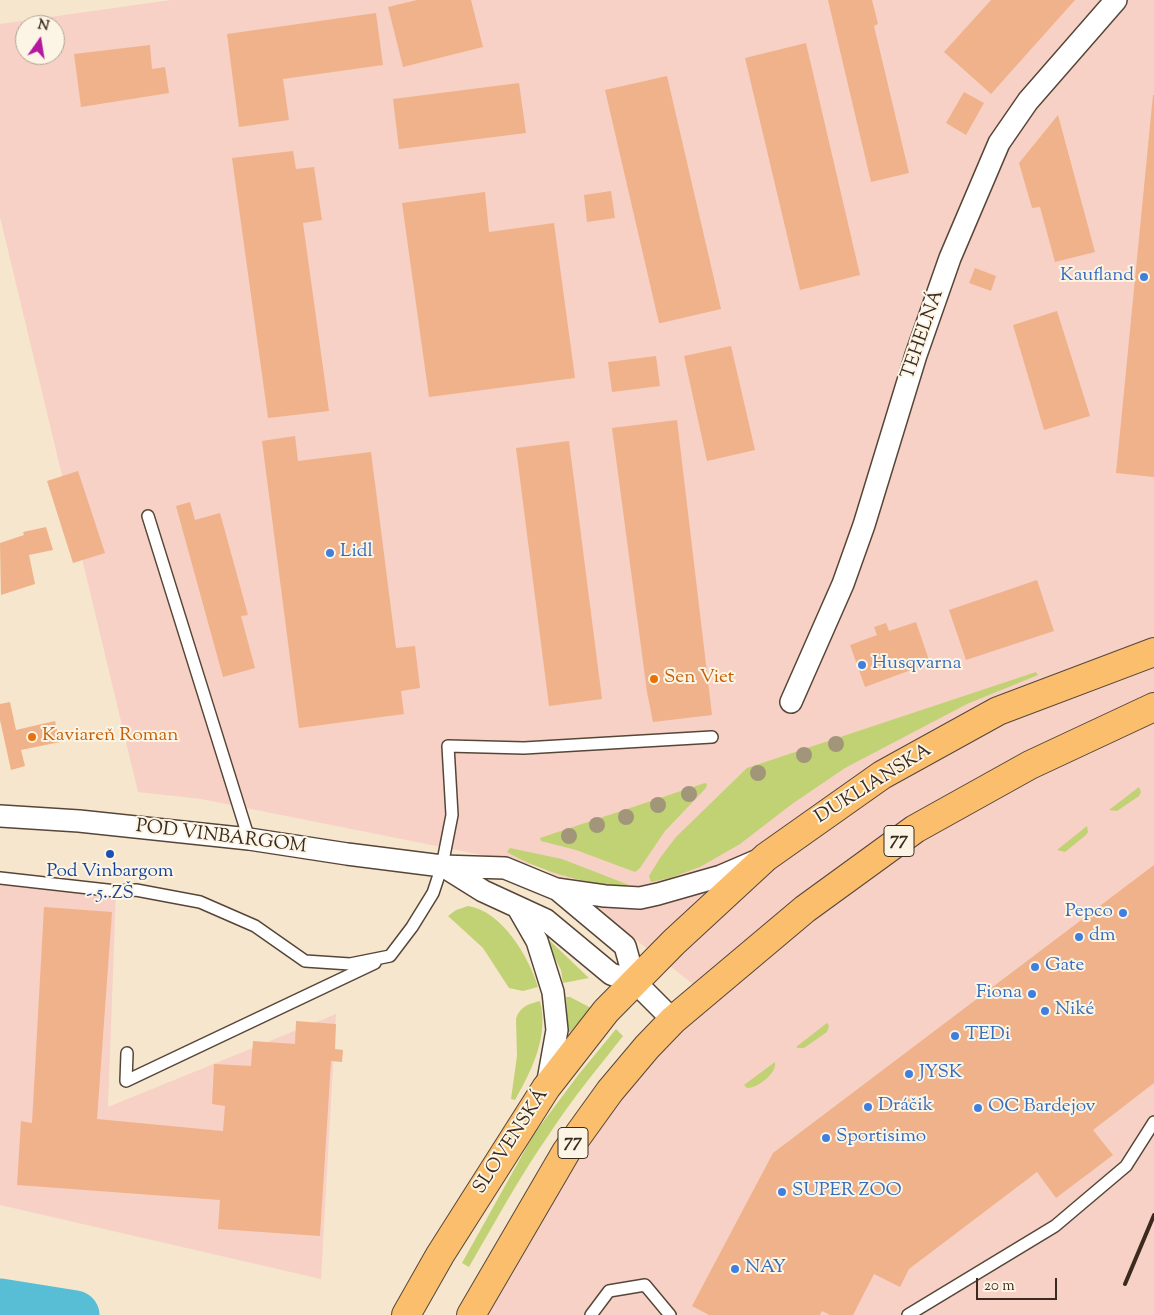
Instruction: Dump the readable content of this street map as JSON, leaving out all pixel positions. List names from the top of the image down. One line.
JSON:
{"streets":{"main road":["DUKLIANSKA","77","SLOVENSKÁ"],"street":["TEHELNÁ","POD VINBARGOM"]},"crossings":[["DUKLIANSKA","POD VINBARGOM"],["DUKLIANSKA","SLOVENSKÁ"],["POD VINBARGOM","77"],["POD VINBARGOM","SLOVENSKÁ"]],"places":["Kaufland","Lidl","Husqvarna","Sen Viet","Kaviareň Roman","Pod Vinbargom - 5. ZŠ","Pepco","dm","Gate","Fiona","Niké","TEDi","JYSK","Dráčik","OC Bardejov","Sportisimo","SUPER ZOO","NAY"],"scale_bar":"20 m","north":"top"}
